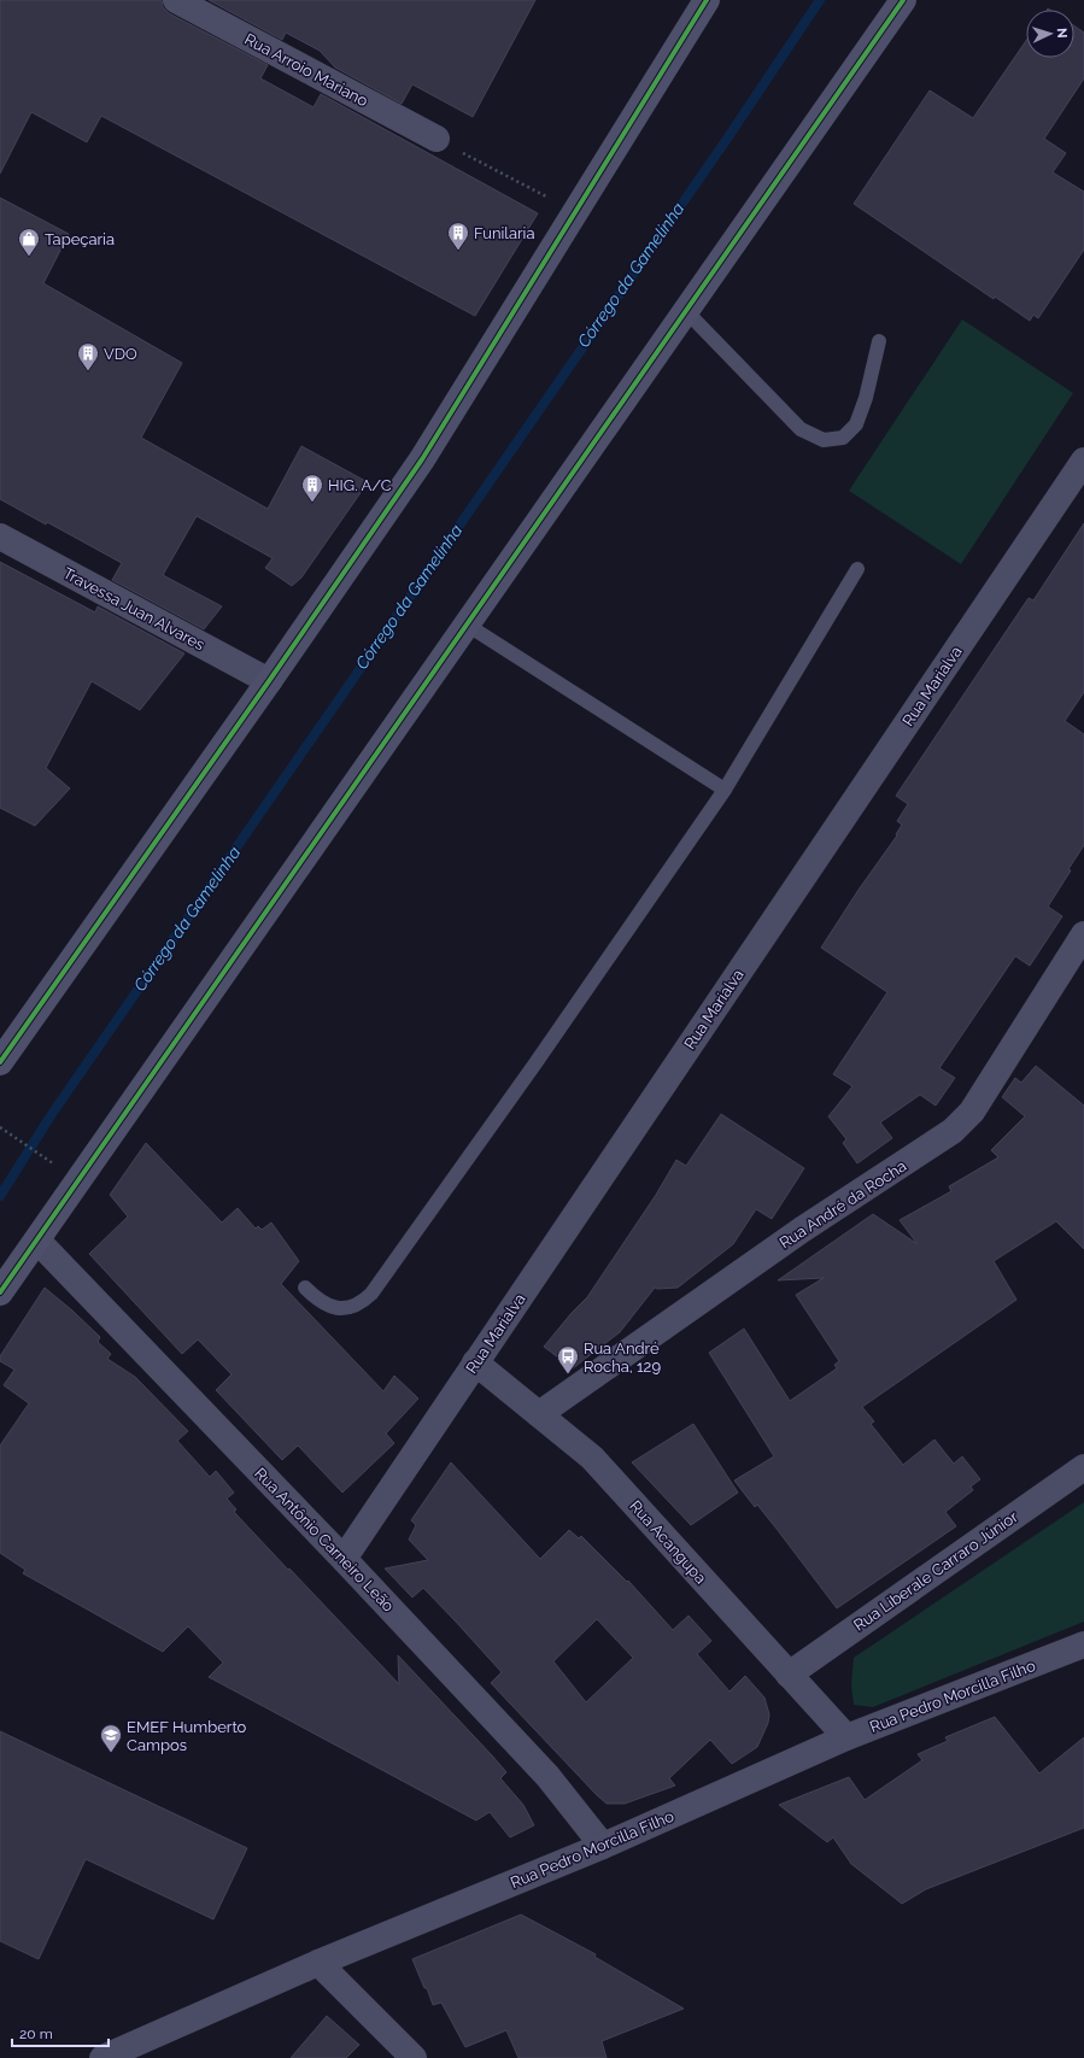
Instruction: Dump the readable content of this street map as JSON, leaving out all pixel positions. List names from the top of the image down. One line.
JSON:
{"streets":{"street":["Rua Arroio Mariano","Travessa Juan Alvares","Rua Marialva","Rua André da Rocha","Rua Antônio Carneiro Leão","Rua Acangupa","Rua Liberale Carraro Júnior","Rua Pedro Morcilla Filho"]},"crossings":[["Rua Marialva","Rua Antônio Carneiro Leão"],["Rua Marialva","Rua Acangupa"],["Rua André da Rocha","Rua Acangupa"],["Rua Antônio Carneiro Leão","Rua Pedro Morcilla Filho"],["Rua Acangupa","Rua Liberale Carraro Júnior"],["Rua Acangupa","Rua Pedro Morcilla Filho"]],"water":["Córrego da Gamelinha"],"places":{"building":["Funilaria","VDO","HIG. A/C"],"shop":["Tapeçaria"],"bus stop":["Rua André Rocha, 129"],"school or university":["EMEF Humberto Campos"]},"scale_bar":"20 m","north":"right"}
